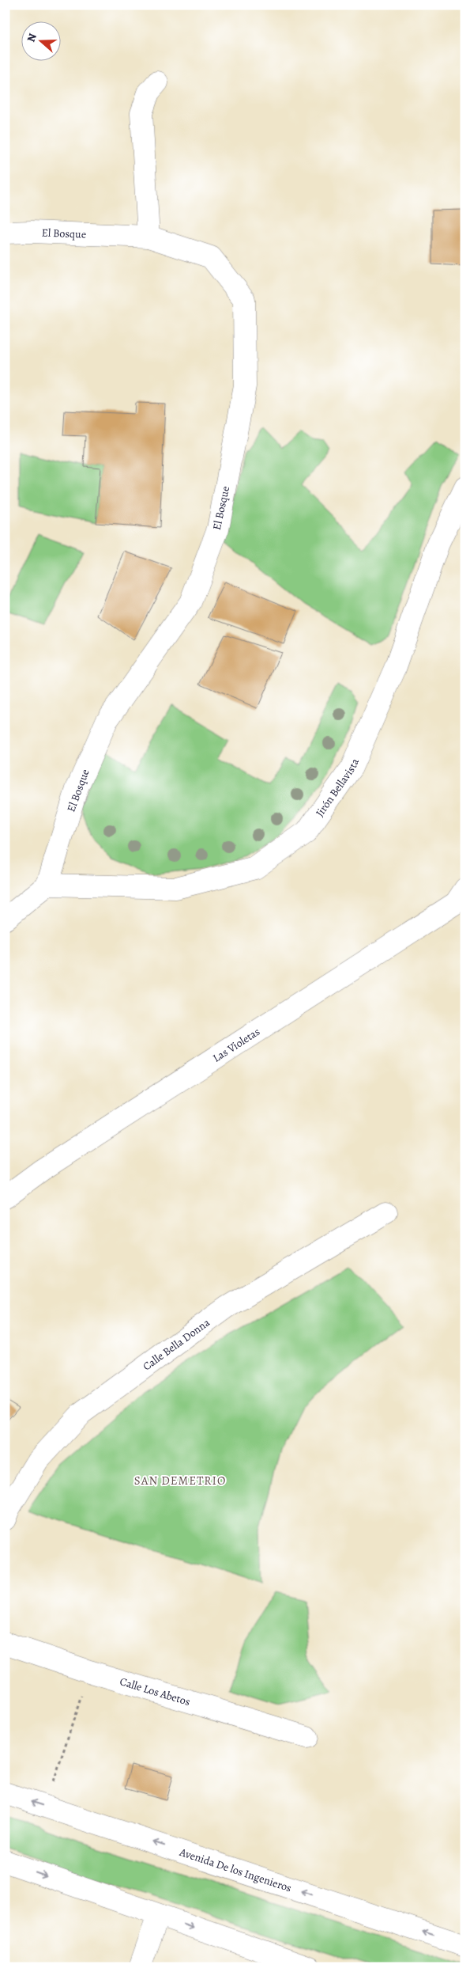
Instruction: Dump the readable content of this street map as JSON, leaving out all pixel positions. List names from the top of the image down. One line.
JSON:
{"streets":{"street":["El Bosque","Jirón Bellavista","Las Violetas","Calle Bella Donna","Calle Los Abetos","Avenida De los Ingenieros"]},"crossings":[["El Bosque","Jirón Bellavista"]],"districts":["SAN DEMETRIO"],"north":"left"}
